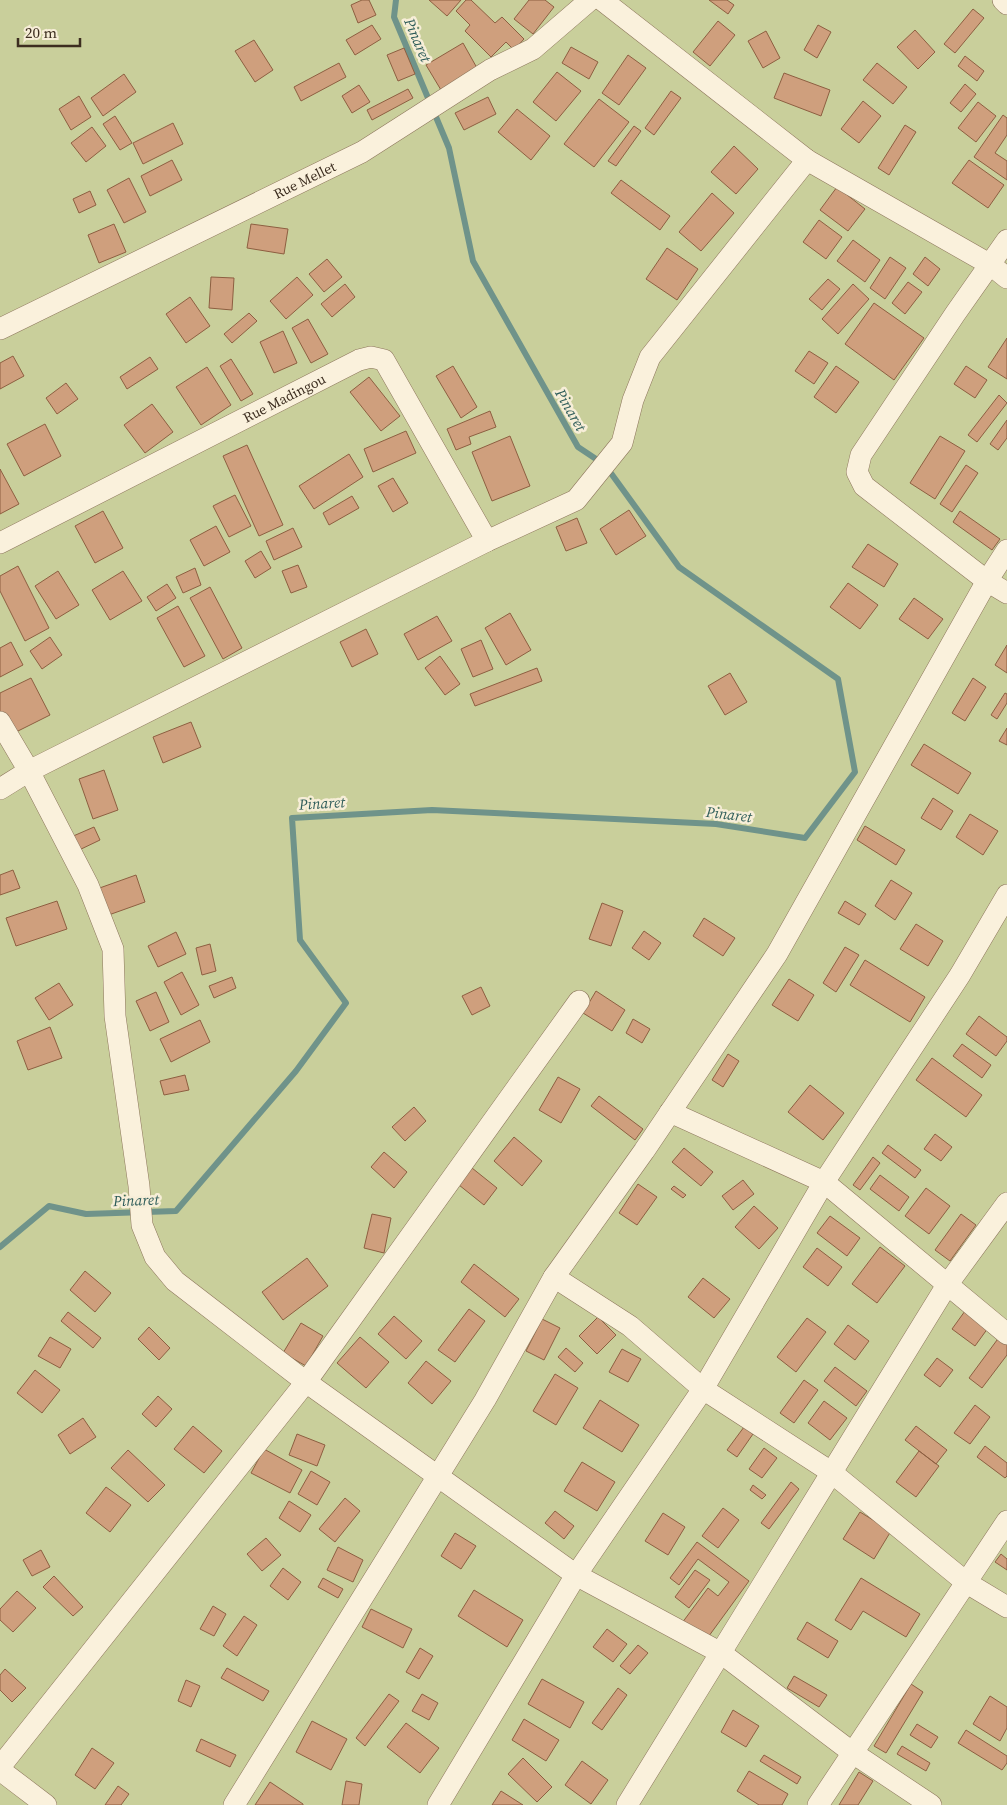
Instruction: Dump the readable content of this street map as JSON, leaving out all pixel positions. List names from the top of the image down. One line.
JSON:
{"streets":{"street":["Rue Mellet","Rue Madingou"]},"water":["Pinaret"],"scale_bar":"20 m"}
